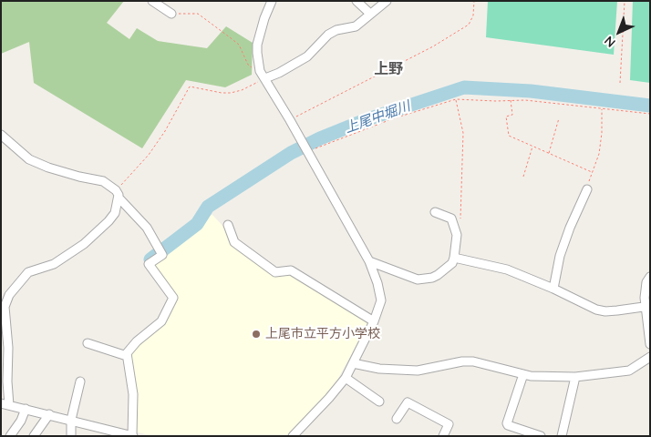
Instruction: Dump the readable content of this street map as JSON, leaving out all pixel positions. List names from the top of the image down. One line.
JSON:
{"districts":["上野"],"water":["上尾中堀川"],"places":["上尾市立平方小学校"],"north":"bottom left"}
